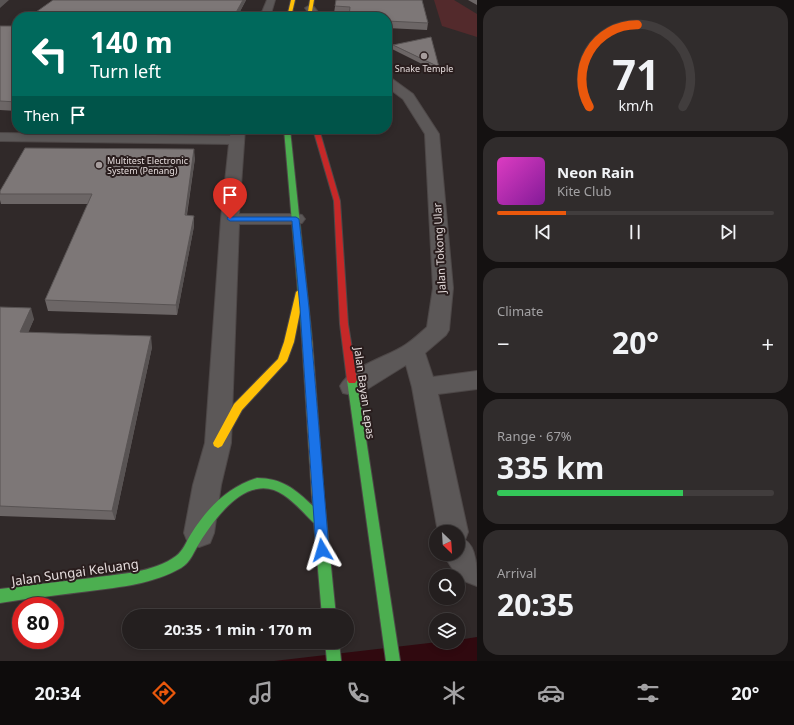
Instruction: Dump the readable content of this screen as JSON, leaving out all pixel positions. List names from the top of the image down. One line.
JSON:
{"streets":{"main road":["Jalan Bayan Lepas","Jalan Sungai Keluang"],"street":["Jalan Tokong Ular"]},"crossings":[["Jalan Tokong Ular","Jalan Bayan Lepas"]],"places":["Snake Temple","Multitest Electronic System (Penang)"],"north":"bottom right","page":{"turn":["140 m","Turn left"],"then":"Then","song":["Neon Rain","Kite Club"],"tile":["Climate",["Range · 67%","335 km"],["Arrival","20:35"]],"heat":["−","20°","+"],"limit":"80","trip":"20:35 · 1 min · 170 m","tabs":["20:34","20°"],"gauge":["71","km/h"]}}
